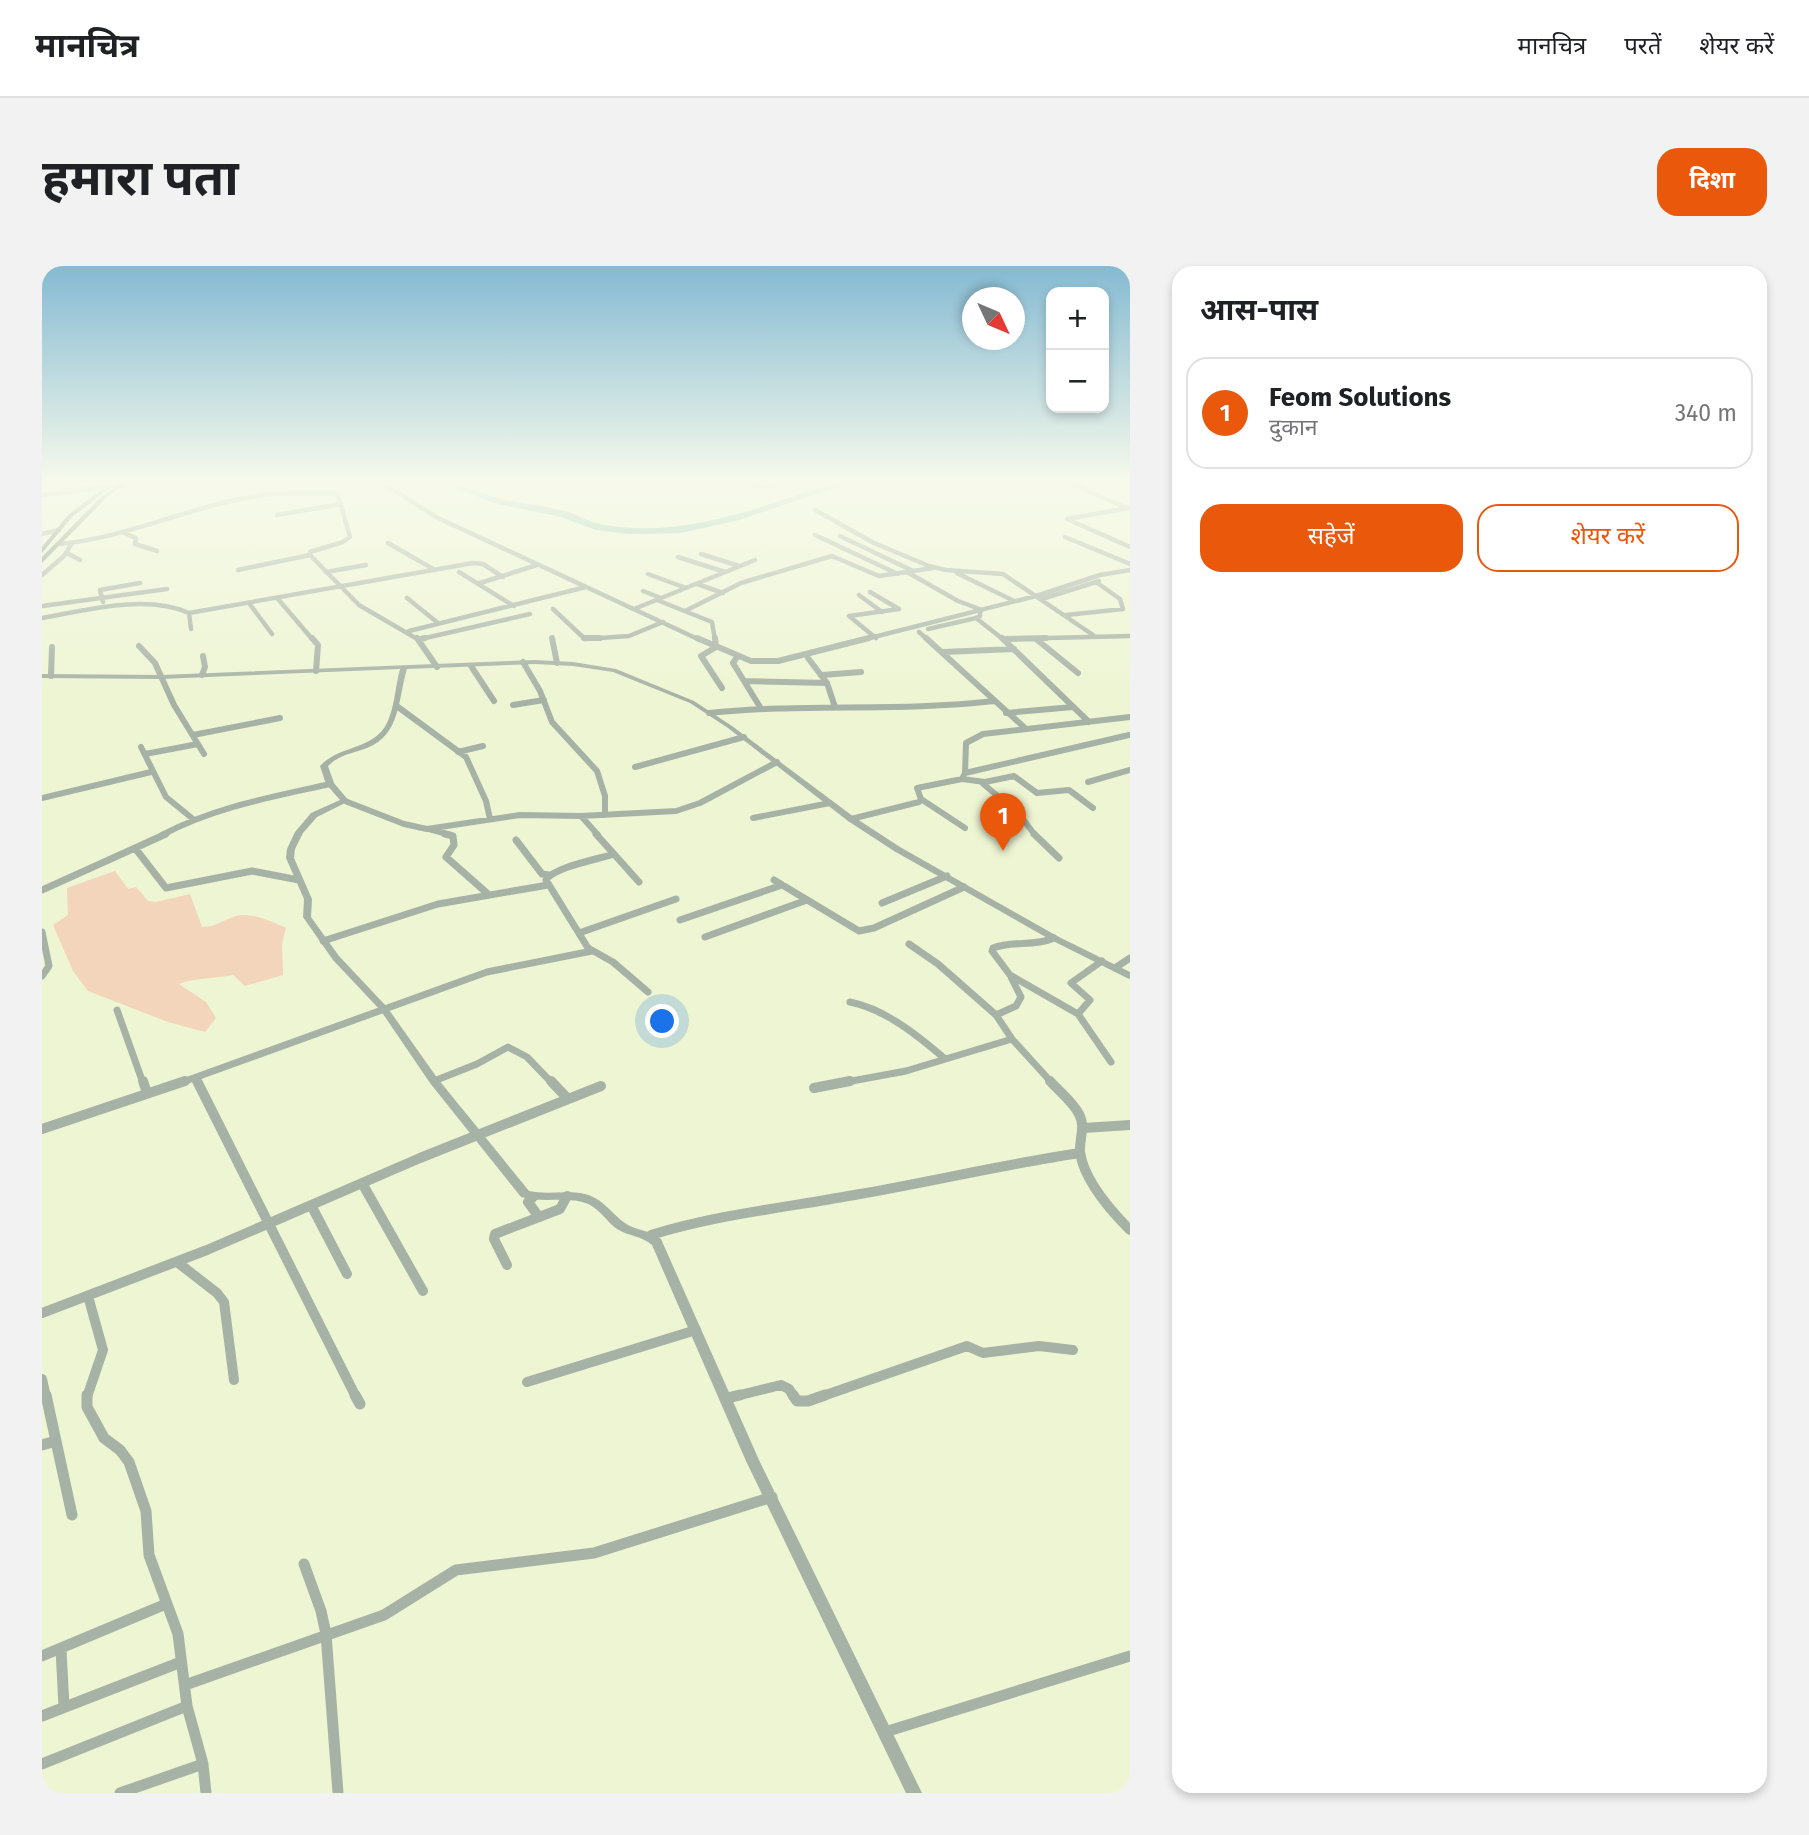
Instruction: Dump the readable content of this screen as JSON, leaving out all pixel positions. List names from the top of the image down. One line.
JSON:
{"north":"bottom right","page":{"header":"मानचित्र","nav":["मानचित्र","परतें","शेयर करें"],"buttons":["दिशा",["सहेजें","शेयर करें"]],"title":"हमारा पता","heading":"आस-पास","map_buttons":["+","−"],"list":[{"mark":"1","name":"Feom Solutions","note":"दुकान","value":"340 m"}],"pins":"1"}}
